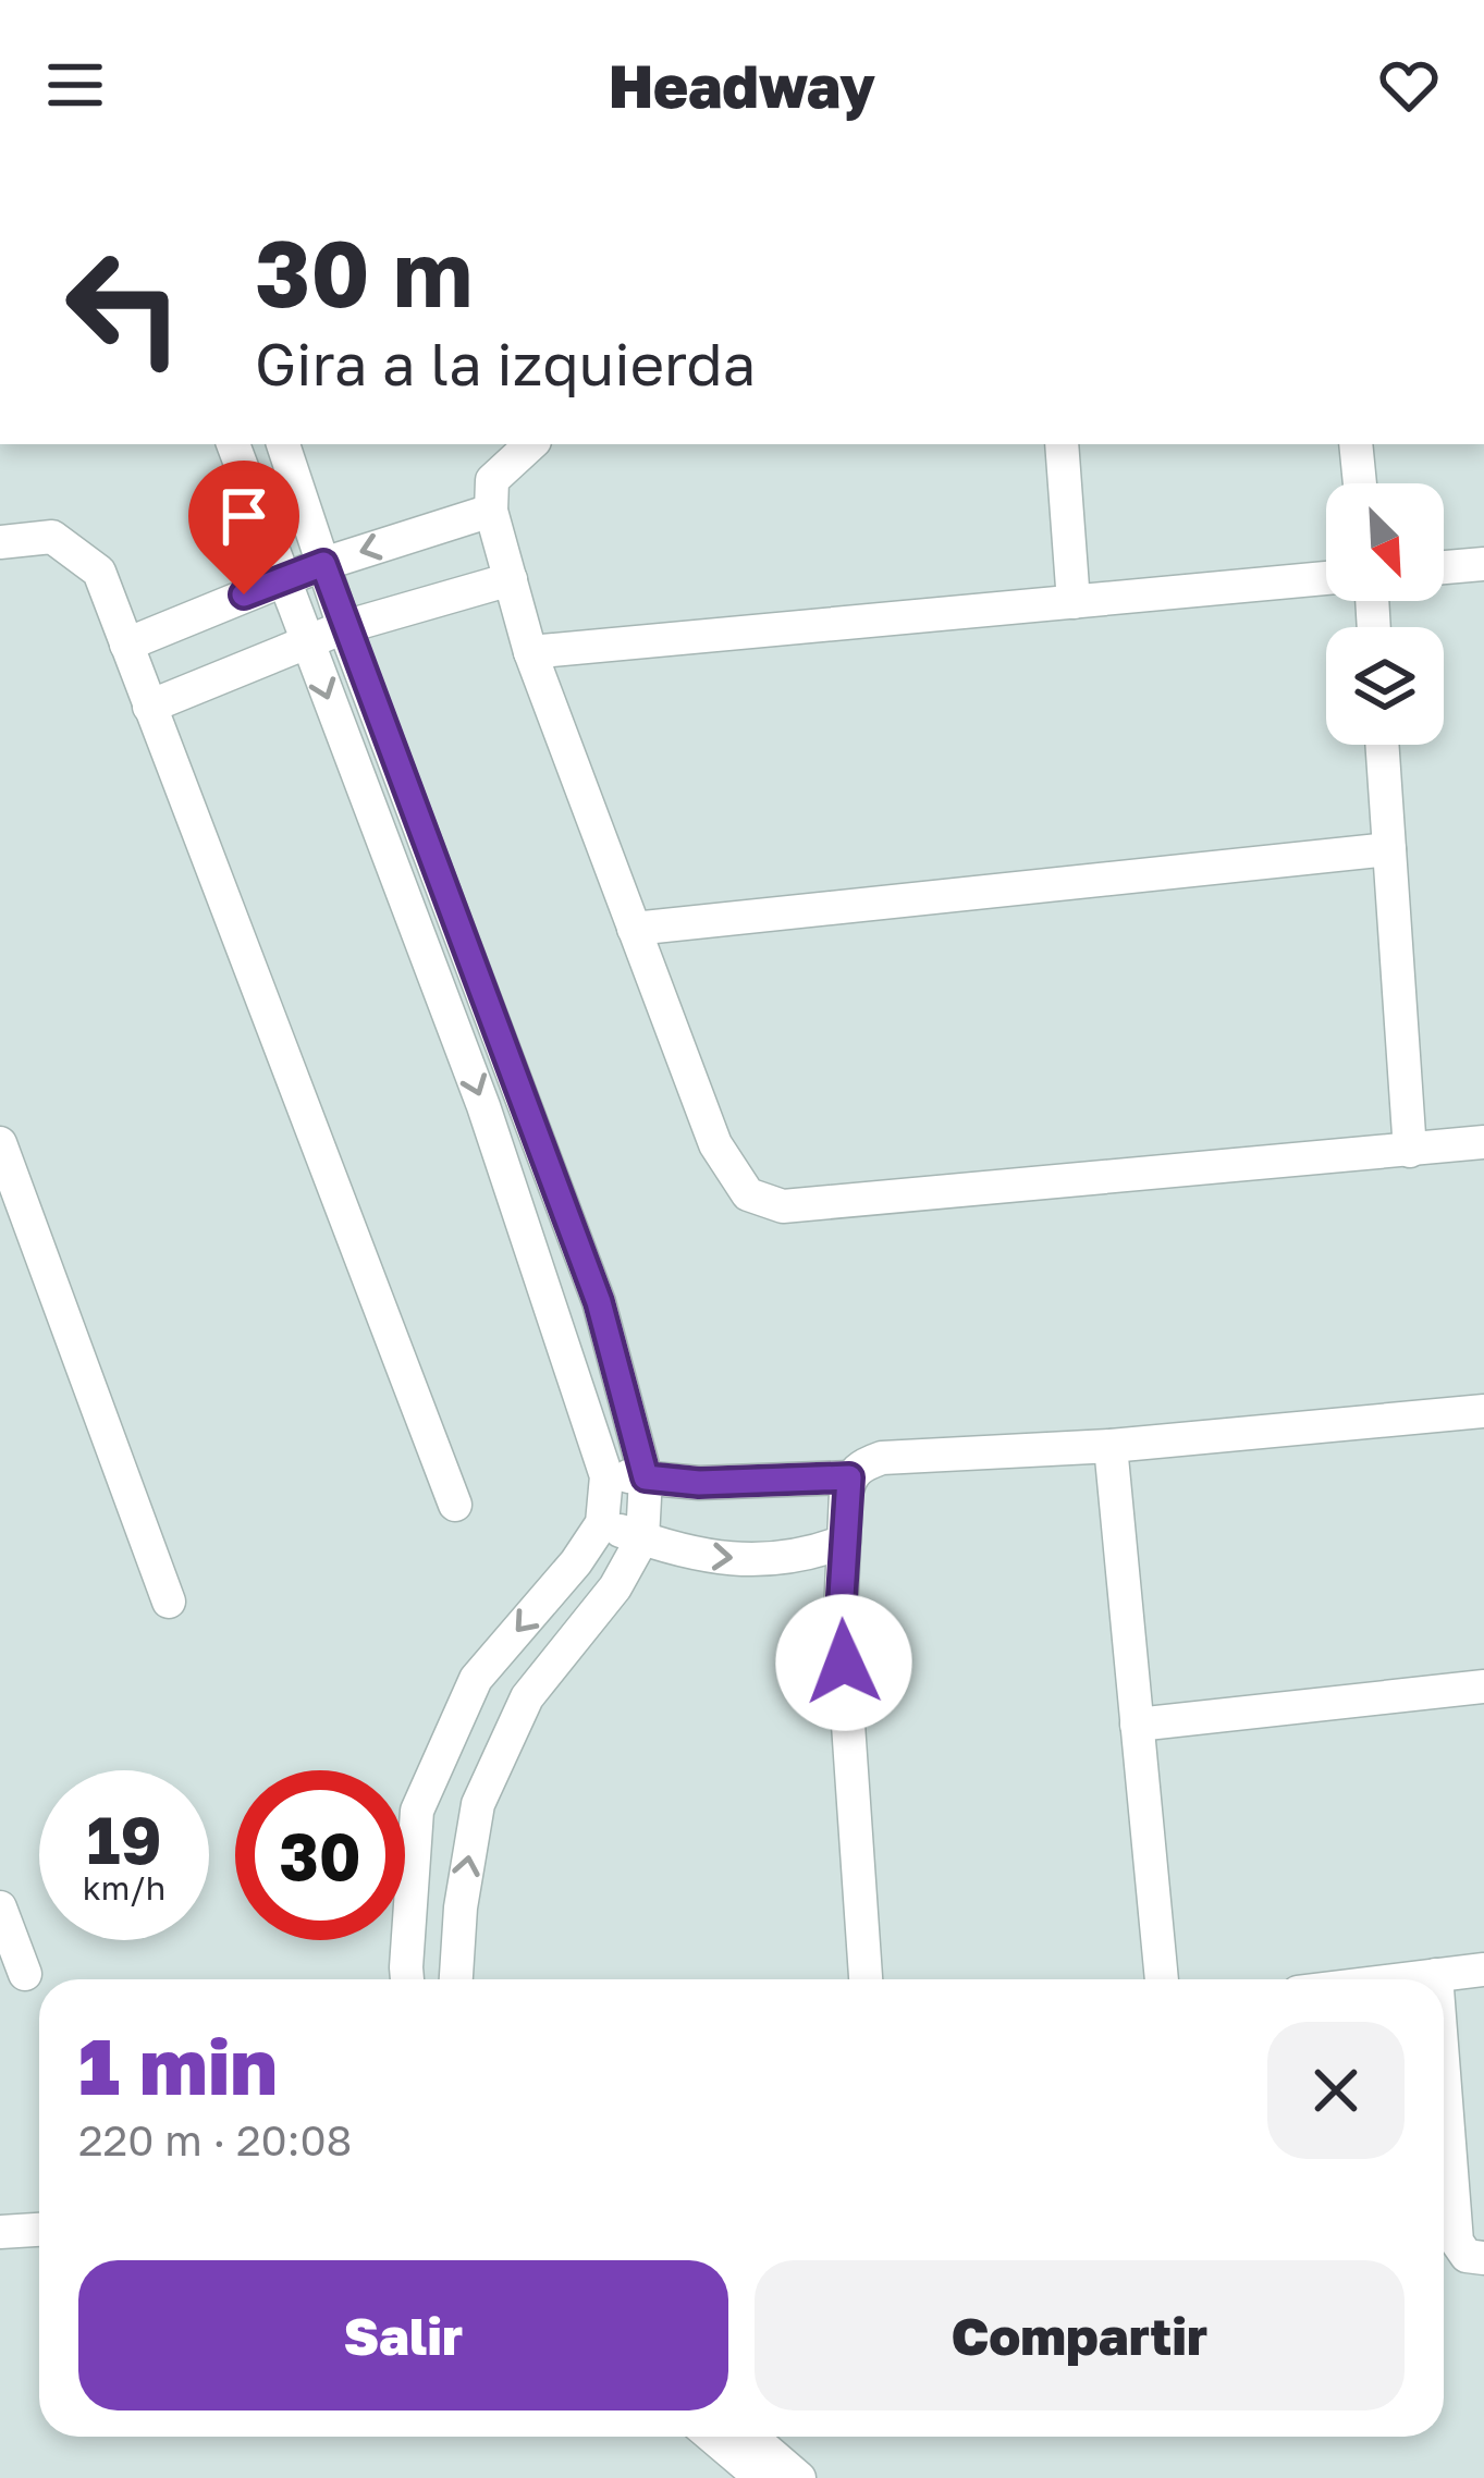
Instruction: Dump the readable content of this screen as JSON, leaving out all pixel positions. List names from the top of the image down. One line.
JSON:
{"north":"bottom right","page":{"header":"Headway","turn":["30 m","Gira a la izquierda"],"speed":"19 km/h","limit":"30","heading":["1 min","220 m · 20:08"],"buttons":["Salir","Compartir"]}}
